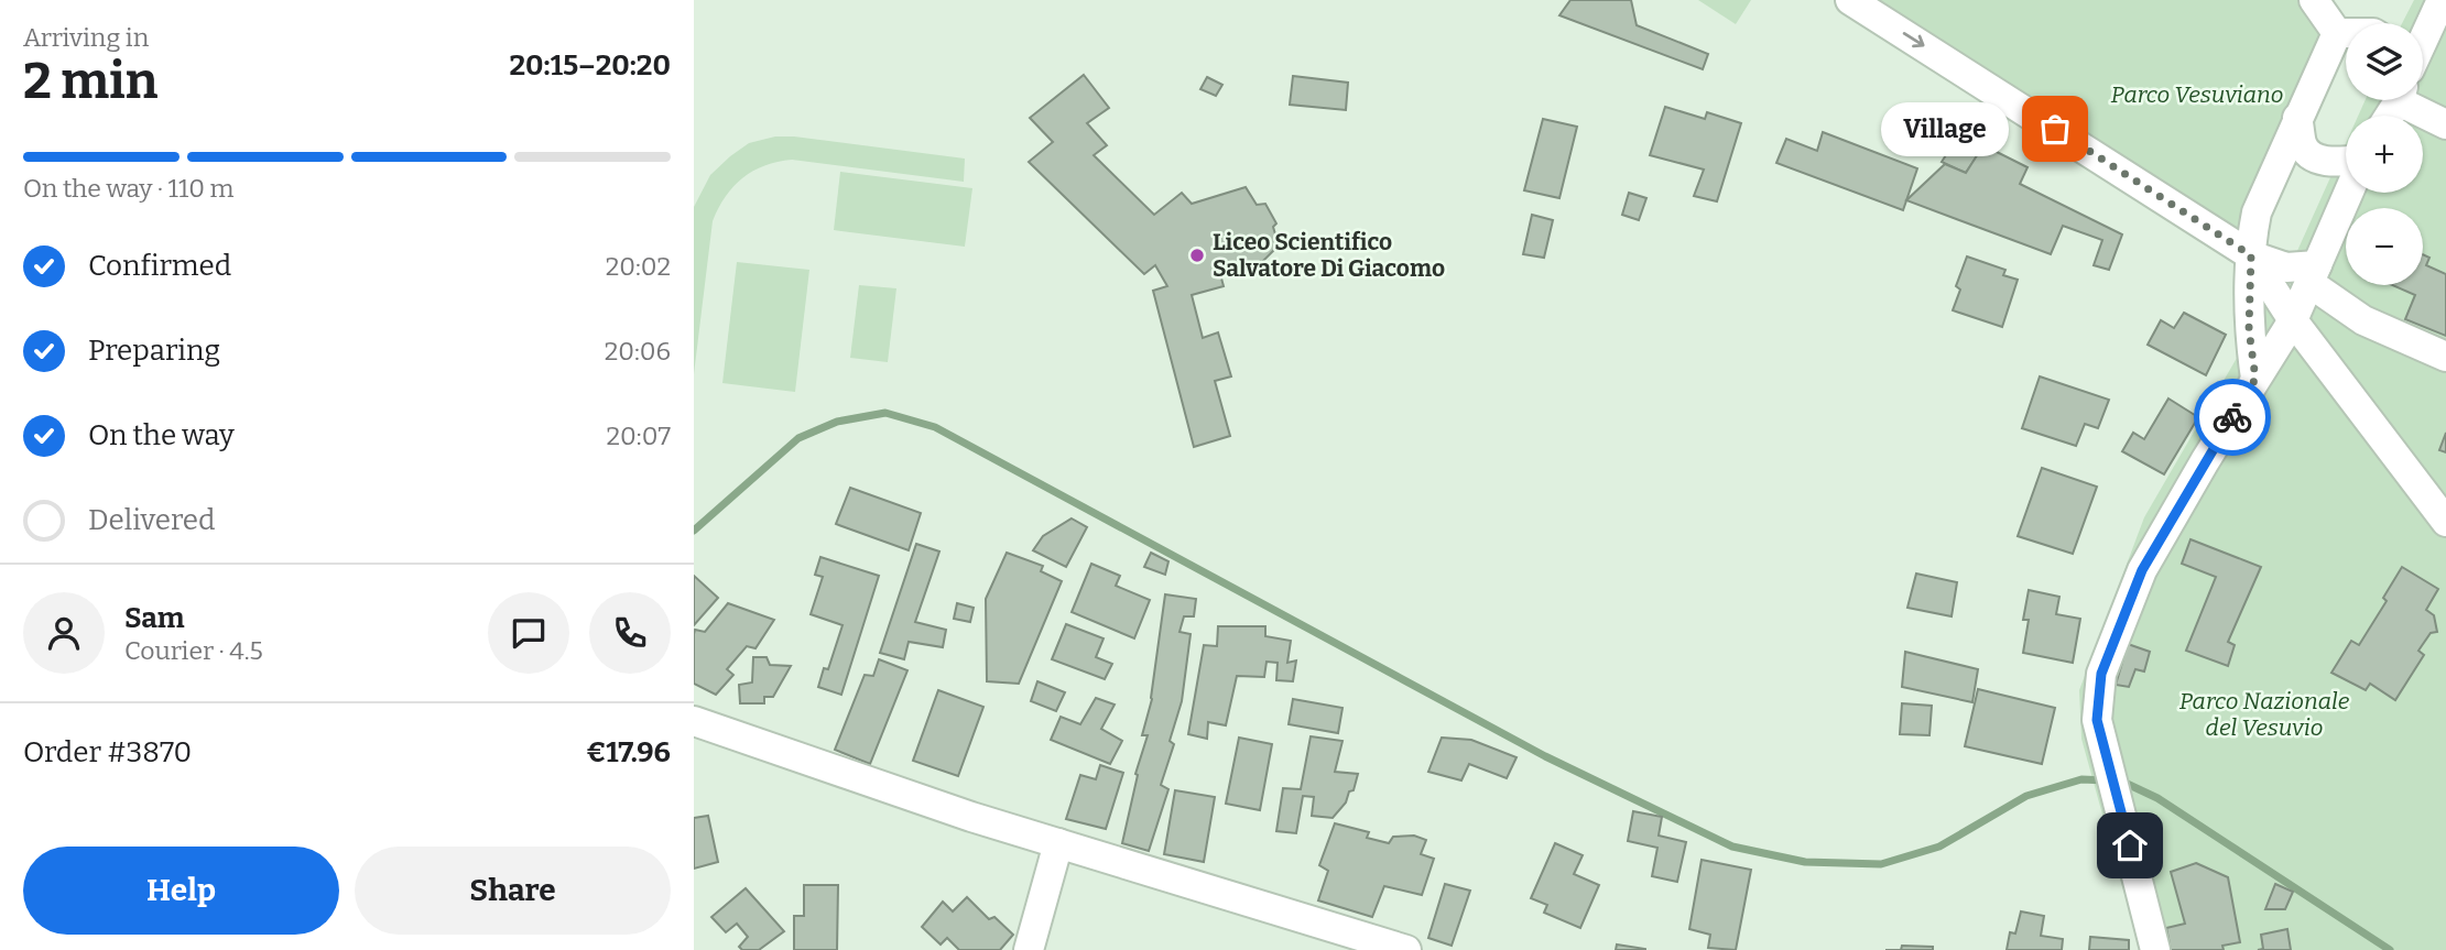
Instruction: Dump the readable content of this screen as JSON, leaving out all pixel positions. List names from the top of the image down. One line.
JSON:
{"parks":["Parco Vesuviano","Parco Nazionale del Vesuvio"],"places":["Village","Liceo Scientifico Salvatore Di Giacomo"],"page":{"heading":["2 min","Arriving in","20:15–20:20"],"panel":["Sam","Courier · 4.5","Order #3870","€17.96"],"map_buttons":["+","−"],"bubble":"Village","bar":"On the way · 110 m","list":[["Confirmed","20:02"],["Preparing","20:06"],["On the way","20:07"],"Delivered"],"buttons":["Help","Share"]}}
